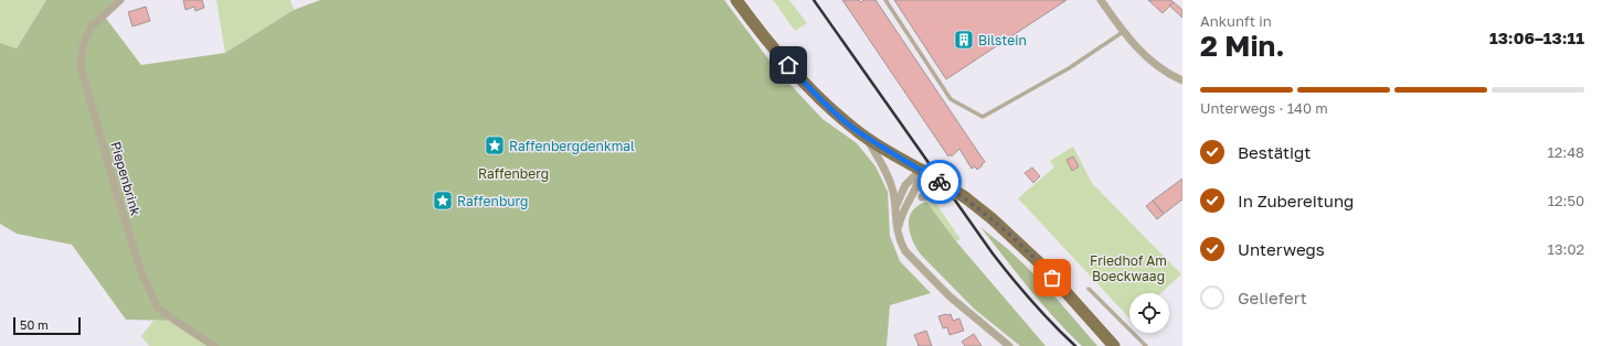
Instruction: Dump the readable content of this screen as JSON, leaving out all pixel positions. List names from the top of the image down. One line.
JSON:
{"streets":{"street":["Piepenbrink"]},"parks":["Raffenberg","Friedhof Am Boeckwaag"],"places":{"building":["Bilstein"],"place":["Raffenbergdenkmal","Raffenburg"]},"scale_bar":"50 m","page":{"heading":["2 Min.","Ankunft in","13:06–13:11"],"bar":"Unterwegs · 140 m","list":[["Bestätigt","12:48"],["In Zubereitung","12:50"],["Unterwegs","13:02"],"Geliefert"],"scale":"50 m"}}
